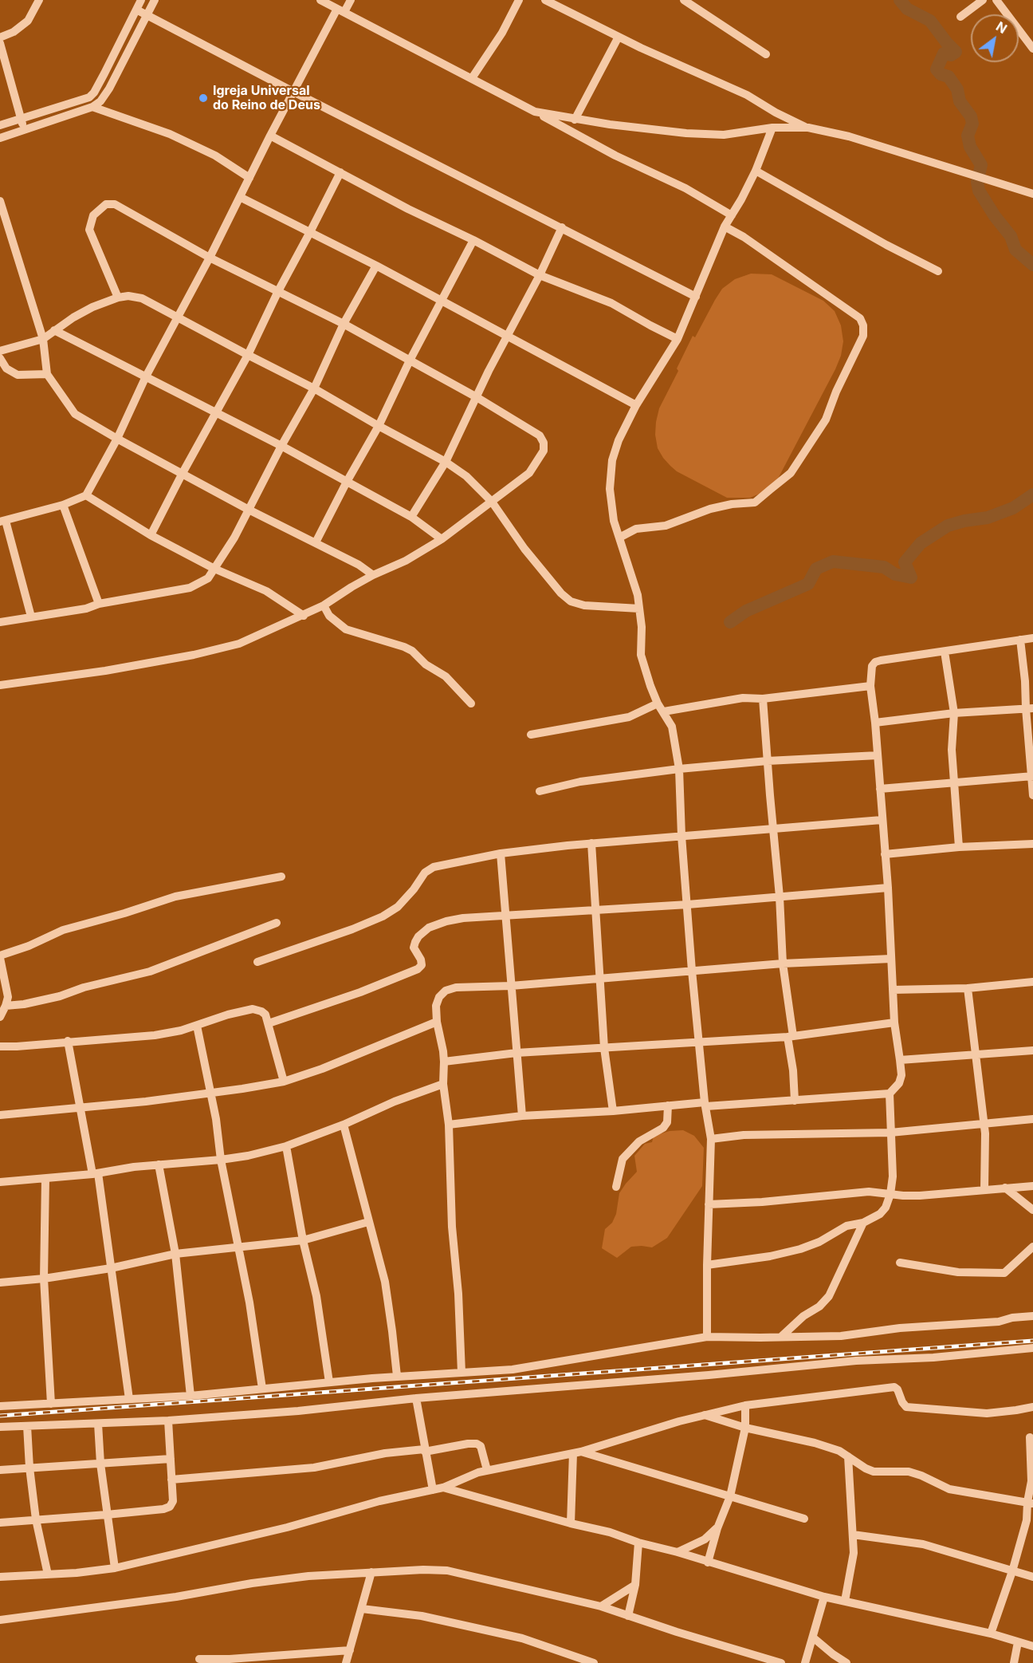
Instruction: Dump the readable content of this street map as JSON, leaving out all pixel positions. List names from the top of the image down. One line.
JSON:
{"places":["Igreja Universal do Reino de Deus"],"north":"top right"}
